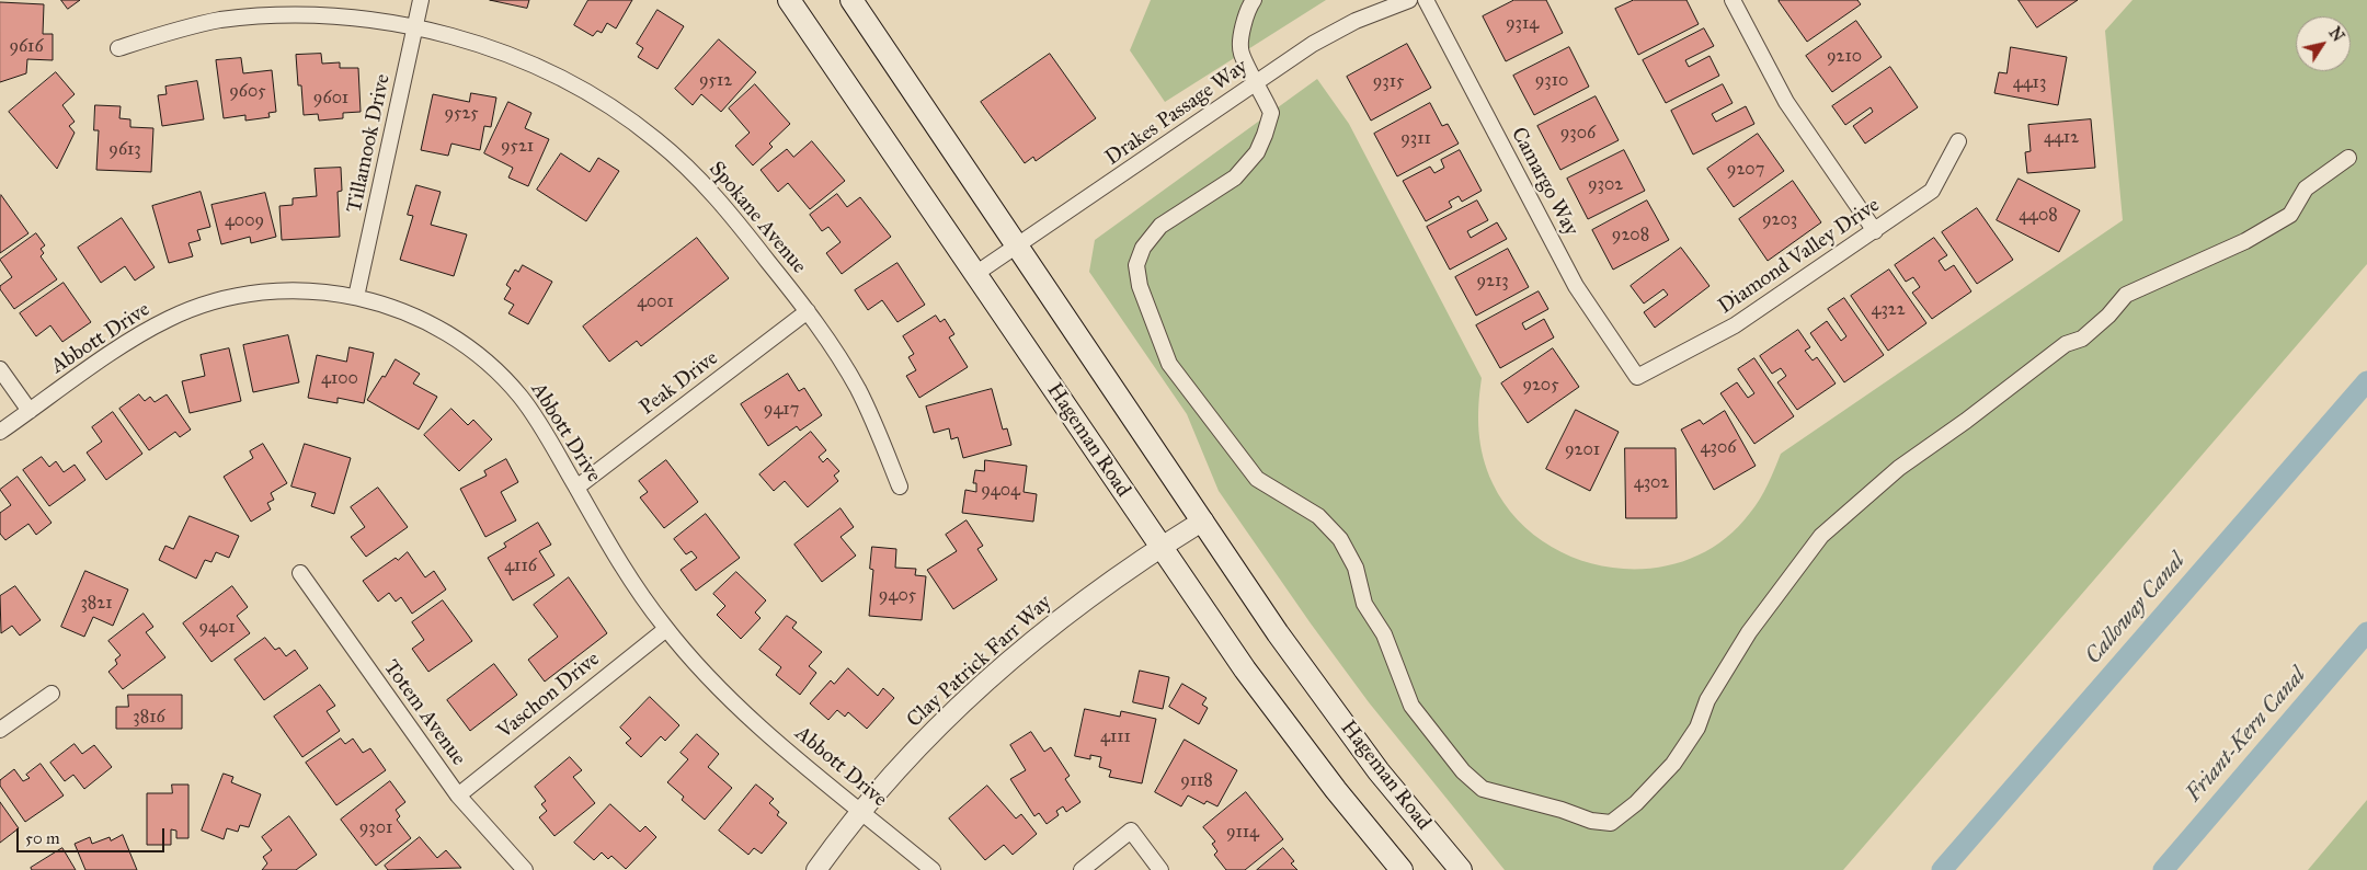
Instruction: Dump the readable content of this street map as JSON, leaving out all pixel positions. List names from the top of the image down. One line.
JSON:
{"streets":{"main road":["Hageman Road"],"street":["Drakes Passage Way","Tillamook Drive","Camargo Way","Spokane Avenue","Diamond Valley Drive","Abbott Drive","Peak Drive","Clay Patrick Farr Way","Vaschon Drive","Totem Avenue"]},"crossings":[["Drakes Passage Way","Hageman Road"],["Tillamook Drive","Spokane Avenue"],["Tillamook Drive","Abbott Drive"],["Camargo Way","Diamond Valley Drive"],["Spokane Avenue","Peak Drive"],["Abbott Drive","Peak Drive"],["Abbott Drive","Clay Patrick Farr Way"],["Abbott Drive","Vaschon Drive"],["Hageman Road","Clay Patrick Farr Way"],["Vaschon Drive","Totem Avenue"]],"water":["Calloway Canal","Friant-Kern Canal"],"house_numbers":["9314","9616","9210","9512","9310","9315","4413","9605","9601","9525","9306","4412","9311","9521","9613","9207","9302","4408","9203","4009","9208","9213","4001","4322","4100","9205","9417","4306","9201","4302","9404","4116","9405","3821","9401","3816","4111","9118","9301","9114"],"scale_bar":"50 m","north":"top right"}
